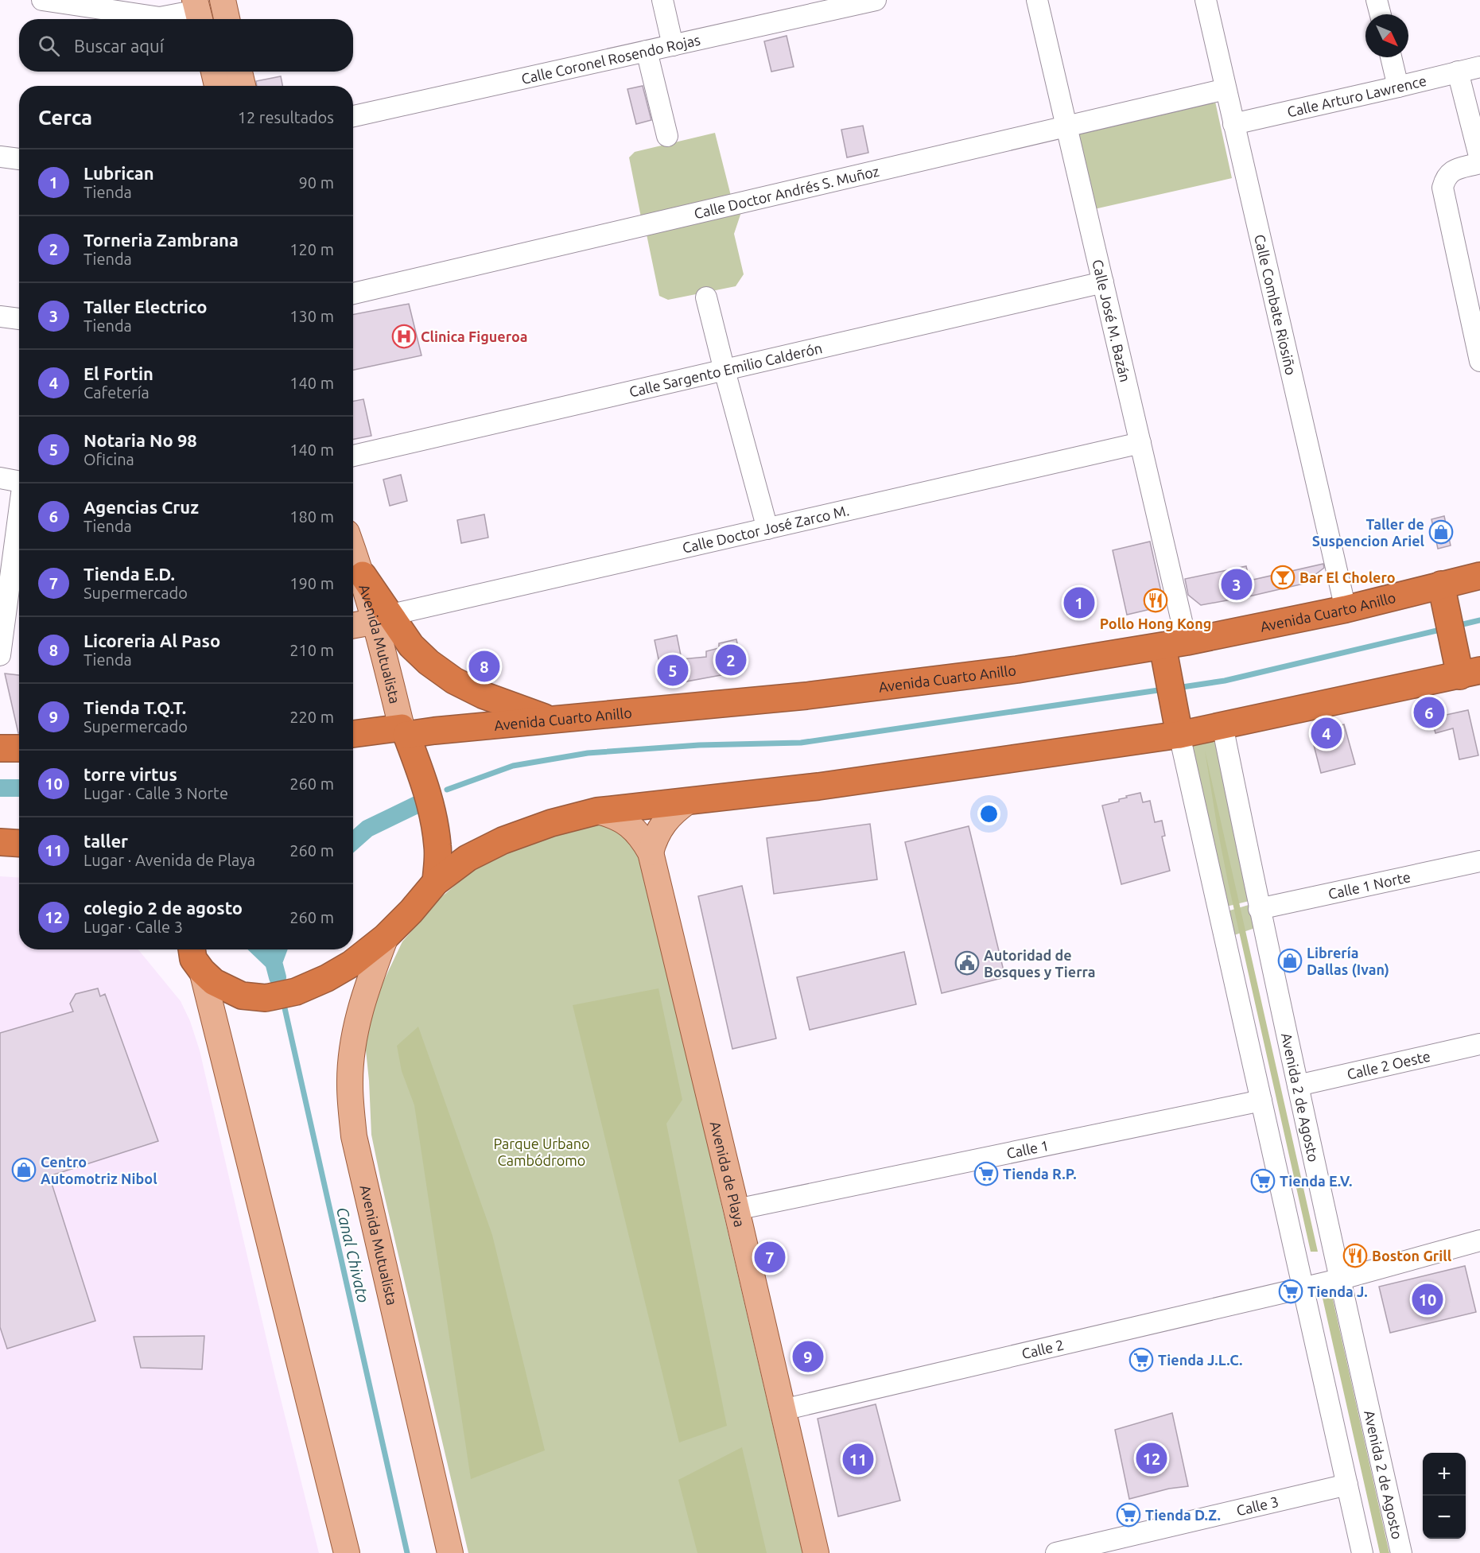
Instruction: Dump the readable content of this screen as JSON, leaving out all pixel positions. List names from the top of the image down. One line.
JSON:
{"streets":{"highway":["Avenida Cuarto Anillo"],"main road":["Avenida Mutualista","Avenida de Playa"],"street":["Calle Coronel Rosendo Rojas","Calle Arturo Lawrence","Calle Doctor Andrés S. Muñoz","Calle Combate Riosiño","Calle José M. Bazán","Calle Sargento Emilio Calderón","Calle Doctor José Zarco M.","Calle 1 Norte","Calle 2 Oeste","Avenida 2 de Agosto","Calle 1","Calle 2","Calle 3"]},"crossings":[["Calle Arturo Lawrence","Calle Combate Riosiño"],["Calle Doctor Andrés S. Muñoz","Calle Combate Riosiño"],["Calle Doctor Andrés S. Muñoz","Calle José M. Bazán"],["Calle Combate Riosiño","Avenida Cuarto Anillo"],["Calle José M. Bazán","Calle Sargento Emilio Calderón"],["Calle José M. Bazán","Calle Doctor José Zarco M."],["Calle José M. Bazán","Avenida Cuarto Anillo"],["Calle Doctor José Zarco M.","Avenida Mutualista"],["Avenida Cuarto Anillo","Avenida Mutualista"],["Calle 1 Norte","Avenida 2 de Agosto"],["Calle 2 Oeste","Avenida 2 de Agosto"],["Avenida 2 de Agosto","Calle 2"],["Calle 1","Avenida de Playa"],["Avenida de Playa","Calle 2"]],"water":["Canal Chivato"],"parks":["Parque Urbano Cambódromo"],"places":{"hospital":["Clinica Figueroa"],"shop":["Taller de Suspencion Ariel","Librería Dallas (Ivan)","Centro Automotriz Nibol"],"bar":["Bar El Cholero"],"restaurant":["Pollo Hong Kong","Boston Grill"],"public building":["Autoridad de Bosques y Tierra"],"supermarket":["Tienda R.P.","Tienda E.V.","Tienda J.","Tienda J.L.C.","Tienda D.Z."]},"north":"bottom right","page":{"search":"Buscar aquí","heading":["Cerca","12 resultados"],"list":[{"mark":"1","name":"Lubrican","note":"Tienda","value":"90 m"},{"mark":"2","name":"Torneria Zambrana","note":"Tienda","value":"120 m"},{"mark":"3","name":"Taller Electrico","note":"Tienda","value":"130 m"},{"mark":"4","name":"El Fortin","note":"Cafetería","value":"140 m"},{"mark":"5","name":"Notaria No 98","note":"Oficina","value":"140 m"},{"mark":"6","name":"Agencias Cruz","note":"Tienda","value":"180 m"},{"mark":"7","name":"Tienda E.D.","note":"Supermercado","value":"190 m"},{"mark":"8","name":"Licoreria Al Paso","note":"Tienda","value":"210 m"},{"mark":"9","name":"Tienda T.Q.T.","note":"Supermercado","value":"220 m"},{"mark":"10","name":"torre virtus","note":"Lugar · Calle 3 Norte","value":"260 m"},{"mark":"11","name":"taller","note":"Lugar · Avenida de Playa","value":"260 m"},{"mark":"12","name":"colegio 2 de agosto","note":"Lugar · Calle 3","value":"260 m"}],"pins":["3","1","2","8","5","6","4","7","10","9","12","11"],"map_buttons":["+","−"]}}
